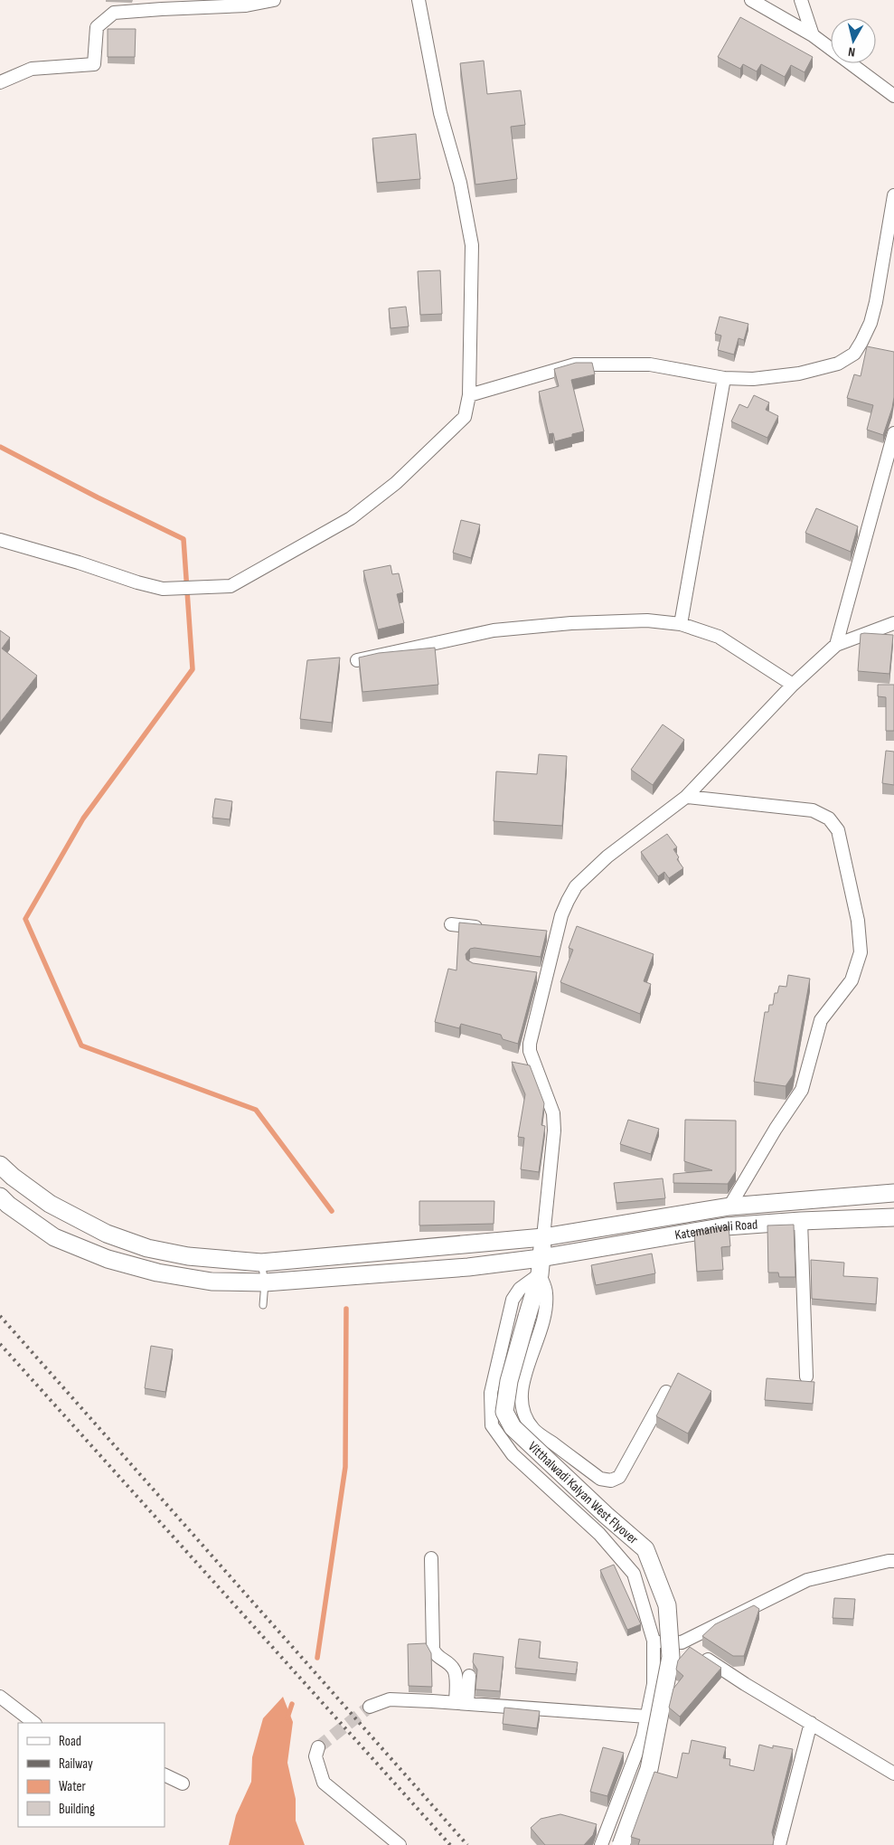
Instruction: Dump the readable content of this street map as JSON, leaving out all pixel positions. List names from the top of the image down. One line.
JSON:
{"streets":{"main road":["Katemanivali Road","Vitthalwadi Kalyan West Flyover"]},"crossings":[["Katemanivali Road","Vitthalwadi Kalyan West Flyover"]],"legend":["Road","Railway","Water","Building"],"north":"bottom"}
